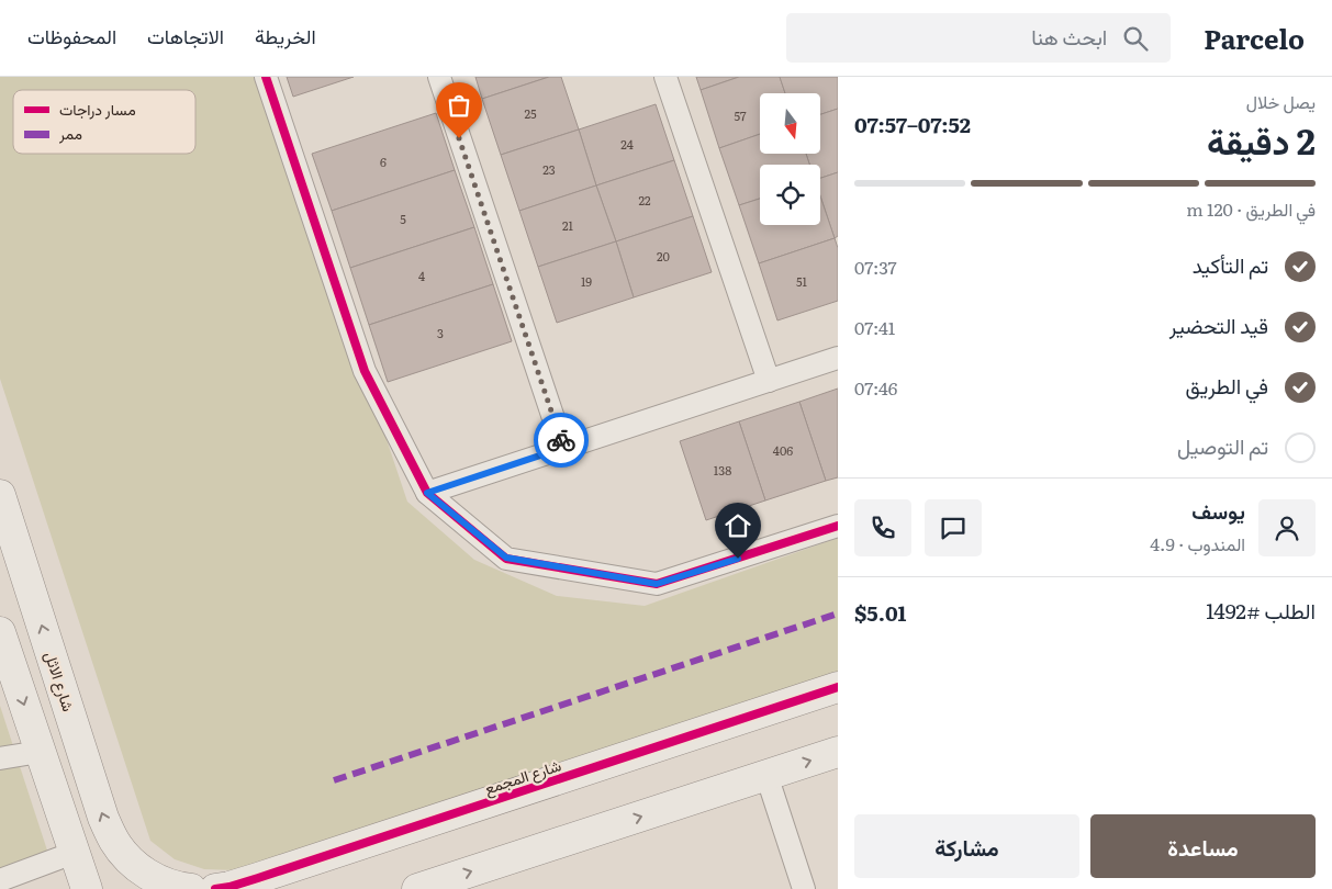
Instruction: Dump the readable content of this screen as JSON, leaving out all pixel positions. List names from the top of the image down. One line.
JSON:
{"streets":{"street":["شارع الاثل","شارع المجمع"]},"house_numbers":["25","57","24","6","23","22","5","21","20","4","19","51","3","406","138"],"legend":["مسار دراجات","ممر"],"north":"bottom","page":{"header":"Parcelo","search":"ابحث هنا","nav":["الخريطة","الاتجاهات","المحفوظات"],"heading":["2 دقيقة","يصل خلال","07:52–07:57"],"panel":["يوسف","المندوب · 4.9","الطلب #1492","$5.01"],"bar":"في الطريق · 120 m","list":[["تم التأكيد","07:37"],["قيد التحضير","07:41"],["في الطريق","07:46"],"تم التوصيل"],"buttons":["مساعدة","مشاركة"]}}
